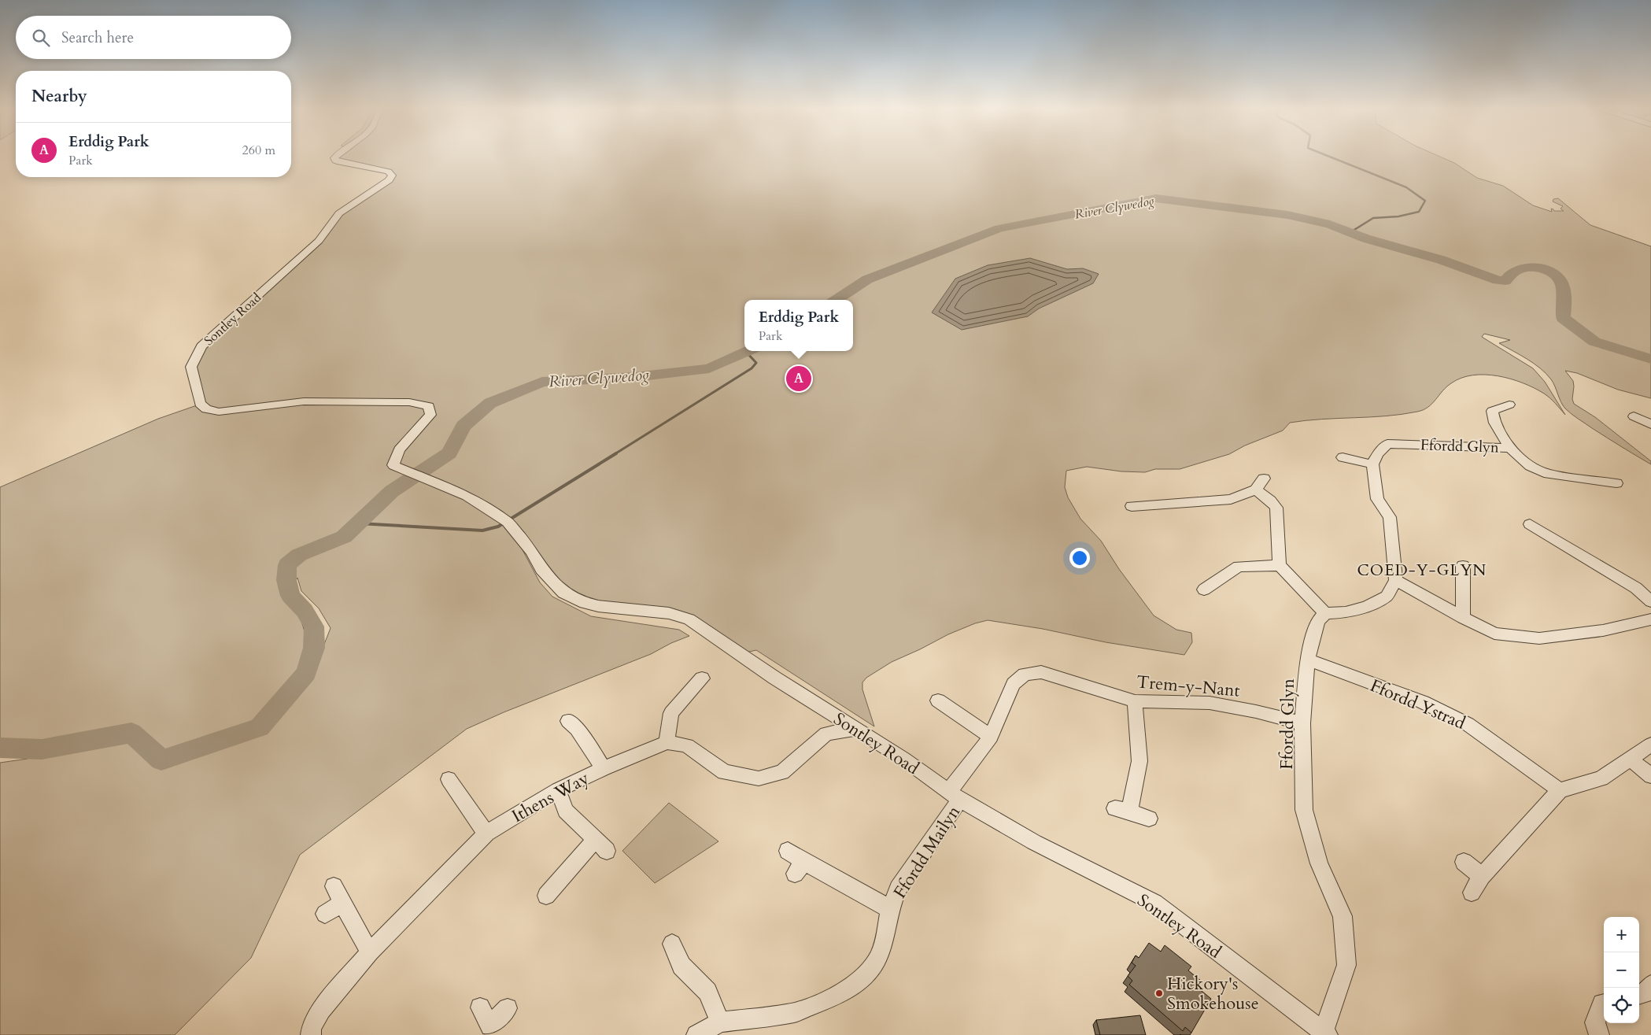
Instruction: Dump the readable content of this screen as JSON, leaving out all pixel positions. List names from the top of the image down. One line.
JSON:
{"streets":{"street":["Sontley Road","Ffordd Glyn","Trem-y-Nant","Ffordd Ystrad","Ithens Way","Ffordd Mailyn"]},"crossings":[["Sontley Road","Ffordd Glyn"],["Sontley Road","Trem-y-Nant"],["Sontley Road","Ffordd Mailyn"],["Ffordd Glyn","Trem-y-Nant"],["Ffordd Glyn","Ffordd Ystrad"],["Trem-y-Nant","Ffordd Mailyn"]],"districts":["COED-Y-GLYN"],"water":["River Clywedog"],"places":["Hickory's Smokehouse"],"page":{"search":"Search here","heading":"Nearby","list":[{"mark":"A","name":"Erddig Park","note":"Park","value":"260 m"}],"popup":["Erddig Park","Park"],"pins":"A","map_buttons":["+","−"]}}
